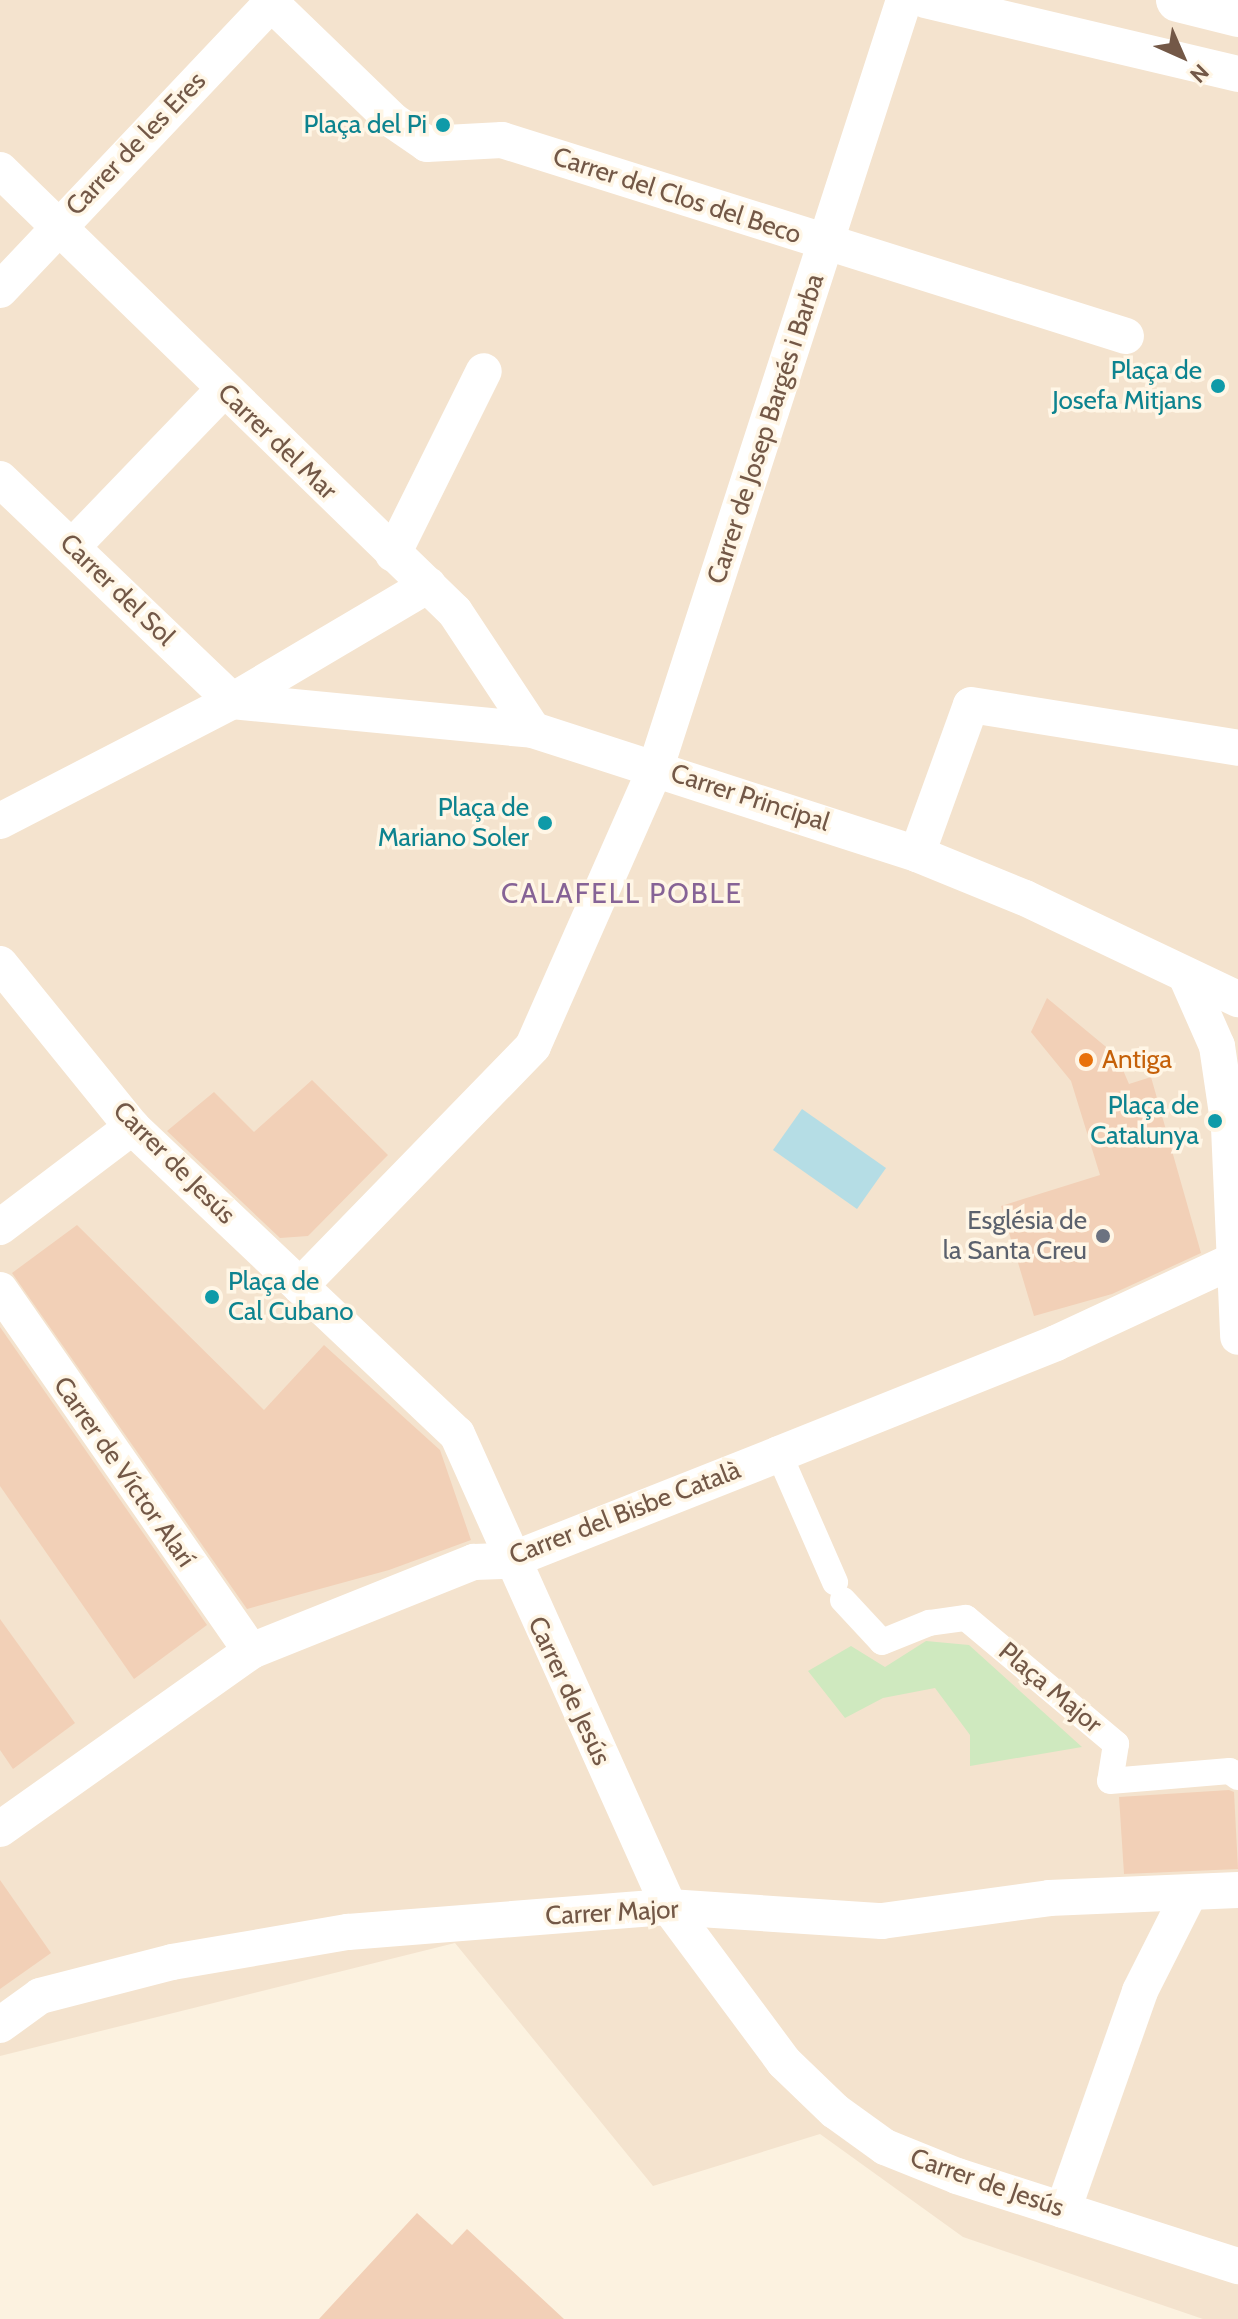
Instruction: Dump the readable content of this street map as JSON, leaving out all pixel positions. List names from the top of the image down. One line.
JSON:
{"streets":{"street":["Carrer de les Eres","Carrer del Clos del Beco","Carrer de Josep Bargés i Barba","Carrer del Mar","Carrer del Sol","Carrer Principal","Carrer de Jesús","Carrer de Víctor Alarí","Carrer del Bisbe Català","Plaça Major","Carrer Major"]},"crossings":[["Carrer de les Eres","Carrer del Clos del Beco"],["Carrer de les Eres","Carrer del Mar"],["Carrer del Clos del Beco","Carrer de Josep Bargés i Barba"],["Carrer de Josep Bargés i Barba","Carrer Principal"],["Carrer de Josep Bargés i Barba","Carrer de Jesús"],["Carrer del Mar","Carrer Principal"],["Carrer del Sol","Carrer Principal"],["Carrer de Jesús","Carrer del Bisbe Català"],["Carrer de Jesús","Carrer Major"],["Carrer de Víctor Alarí","Carrer del Bisbe Català"],["Carrer del Bisbe Català","Plaça Major"]],"districts":["CALAFELL POBLE"],"places":["Plaça del Pi","Plaça de Josefa Mitjans","Plaça de Mariano Soler","Antiga","Plaça de Catalunya","Església de la Santa Creu","Plaça de Cal Cubano"],"north":"bottom right"}
